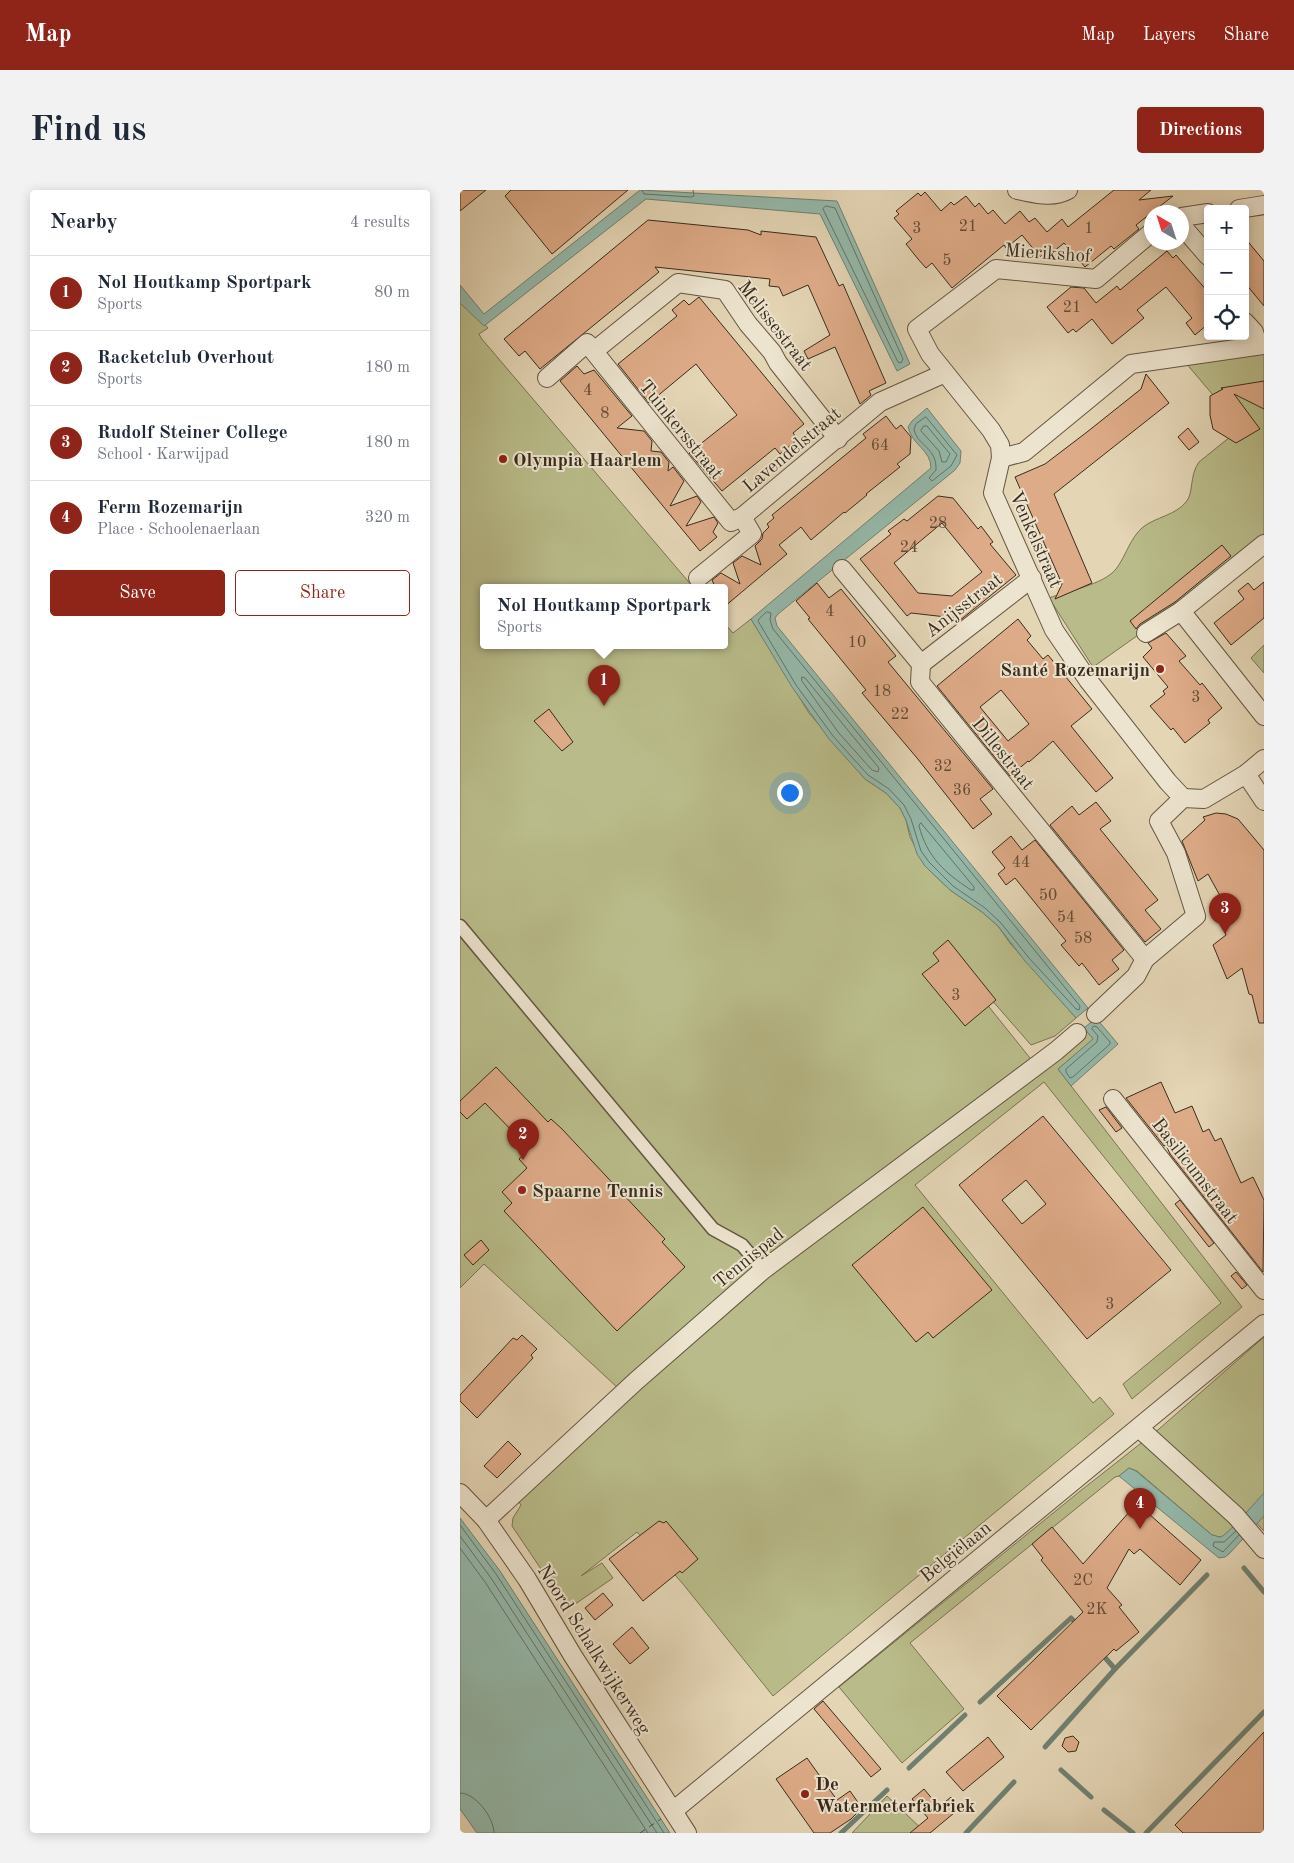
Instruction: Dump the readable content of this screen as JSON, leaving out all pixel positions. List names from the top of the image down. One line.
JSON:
{"streets":{"street":["Mierikshof","Melissestraat","Tuinkersstraat","Lavendelstraat","Venkelstraat","Anijsstraat","Dillestraat","Basilicumstraat","Tennispad","Belgiëlaan","Noord Schalkwijkerweg"]},"crossings":[["Mierikshof","Lavendelstraat"],["Melissestraat","Tuinkersstraat"],["Melissestraat","Lavendelstraat"],["Tuinkersstraat","Lavendelstraat"],["Venkelstraat","Anijsstraat"],["Anijsstraat","Dillestraat"],["Tennispad","Noord Schalkwijkerweg"],["Belgiëlaan","Noord Schalkwijkerweg"]],"places":["Olympia Haarlem","Santé Rozemarijn","Spaarne Tennis","De Watermeterfabriek"],"house_numbers":["21","3","1","5","21","4","8","64","28","24","4","10","18","3","22","32","36","44","50","54","58","3","3","2C","2K"],"north":"top left","page":{"header":"Map","nav":["Map","Layers","Share"],"buttons":["Directions",["Save","Share"]],"title":"Find us","heading":["Nearby","4 results"],"map_buttons":["+","−"],"list":[{"mark":"1","name":"Nol Houtkamp Sportpark","note":"Sports","value":"80 m"},{"mark":"2","name":"Racketclub Overhout","note":"Sports","value":"180 m"},{"mark":"3","name":"Rudolf Steiner College","note":"School · Karwijpad","value":"180 m"},{"mark":"4","name":"Ferm Rozemarijn","note":"Place · Schoolenaerlaan","value":"320 m"}],"popup":["Nol Houtkamp Sportpark","Sports"],"pins":["1","3","2","4"]}}
